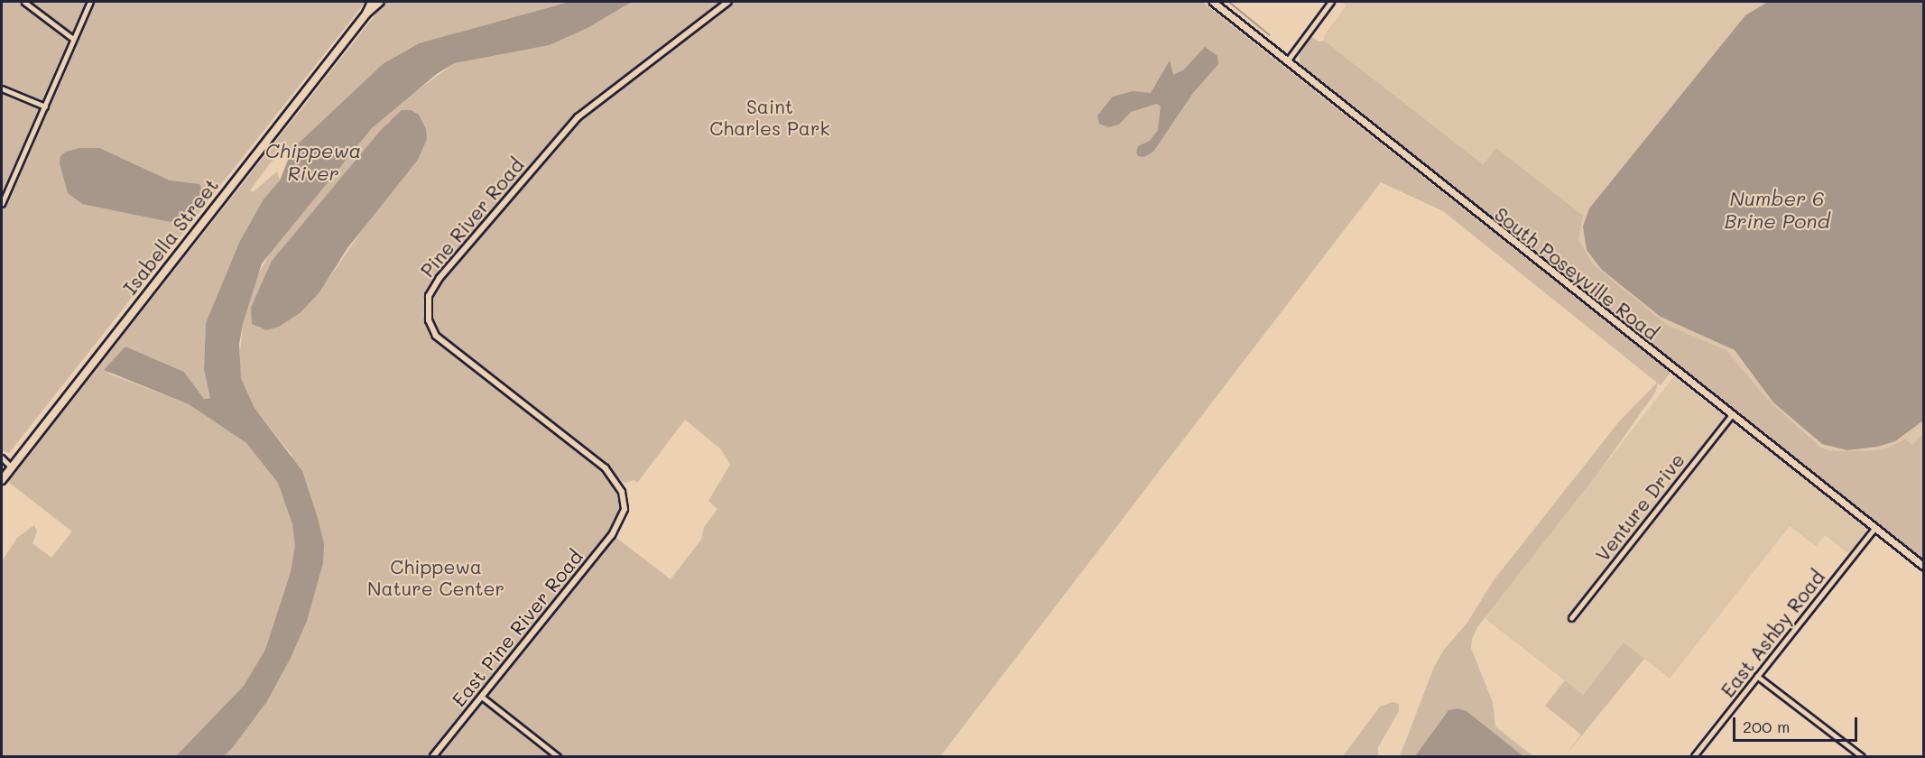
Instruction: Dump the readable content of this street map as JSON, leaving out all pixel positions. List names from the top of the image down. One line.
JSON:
{"streets":{"highway":["Isabella Street"],"main road":["South Poseyville Road"],"street":["Pine River Road","Venture Drive","East Pine River Road","East Ashby Road"]},"crossings":[["Pine River Road","East Pine River Road"],["South Poseyville Road","Venture Drive"],["South Poseyville Road","East Ashby Road"]],"water":["Chippewa River","Number 6 Brine Pond"],"parks":["Saint Charles Park","Chippewa Nature Center"],"scale_bar":"200 m"}
